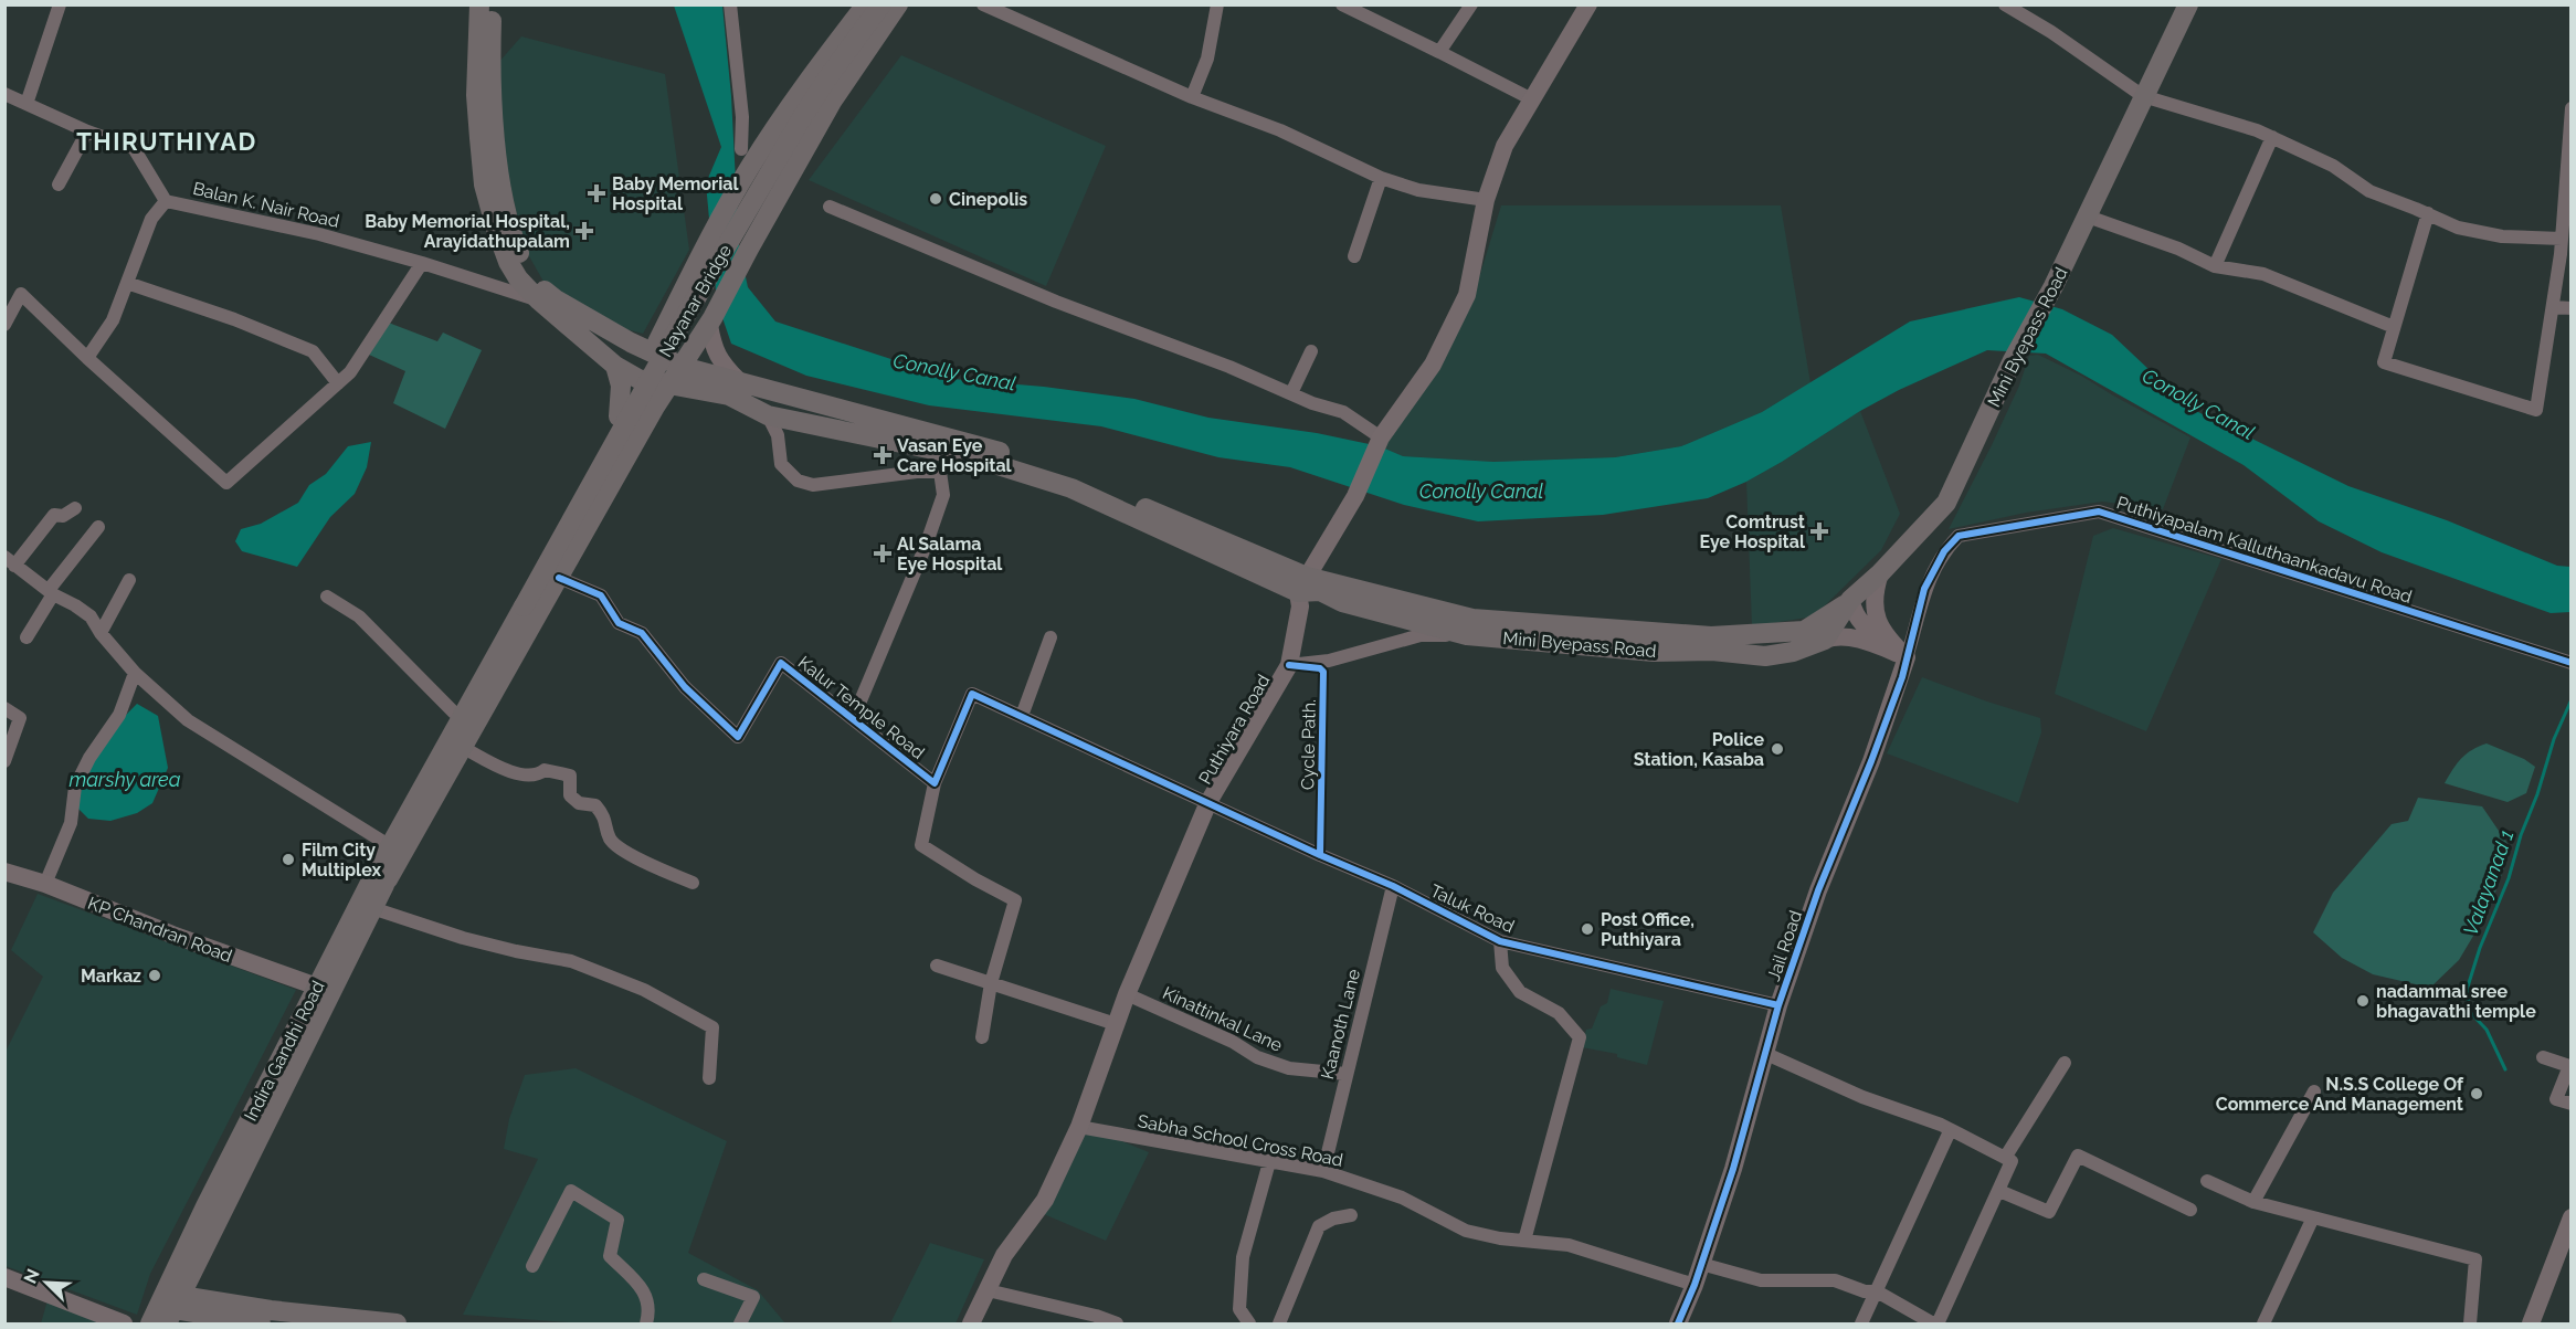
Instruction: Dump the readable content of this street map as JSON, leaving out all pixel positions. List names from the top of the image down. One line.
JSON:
{"streets":{"main road":["Nayanar Bridge","Mini Byepass Road","Indira Gandhi Road"],"street":["Balan K. Nair Road","Puthiyapalam Kalluthaankadavu Road","Kalur Temple Road","Puthiyara Road","Taluk Road","KP Chandran Road","Jail Road","Kinattinkal Lane","Kaanoth Lane","Sabha School Cross Road"],"cycle path":["Cycle Path."]},"crossings":[["Balan K. Nair Road","Mini Byepass Road"],["Nayanar Bridge","Indira Gandhi Road"],["Mini Byepass Road","Puthiyara Road"],["Puthiyapalam Kalluthaankadavu Road","Jail Road"],["Kalur Temple Road","Puthiyara Road"],["Kalur Temple Road","Taluk Road"],["Puthiyara Road","Taluk Road"],["Puthiyara Road","Kinattinkal Lane"],["Puthiyara Road","Sabha School Cross Road"],["Taluk Road","Jail Road"],["Taluk Road","Kaanoth Lane"],["KP Chandran Road","Indira Gandhi Road"],["Jail Road","Sabha School Cross Road"],["Kinattinkal Lane","Kaanoth Lane"],["Kaanoth Lane","Sabha School Cross Road"]],"districts":["THIRUTHIYAD"],"water":["Conolly Canal","marshy area","Valayanad 1"],"places":{"health":["Baby Memorial Hospital","Baby Memorial Hospital, Arayidathupalam","Vasan Eye Care Hospital","Comtrust Eye Hospital","Al Salama Eye Hospital"],"other":["Cinepolis","Police Station, Kasaba","Film City Multiplex","Post Office, Puthiyara","Markaz","nadammal sree bhagavathi temple","N.S.S College Of Commerce And Management"]},"north":"top left"}
